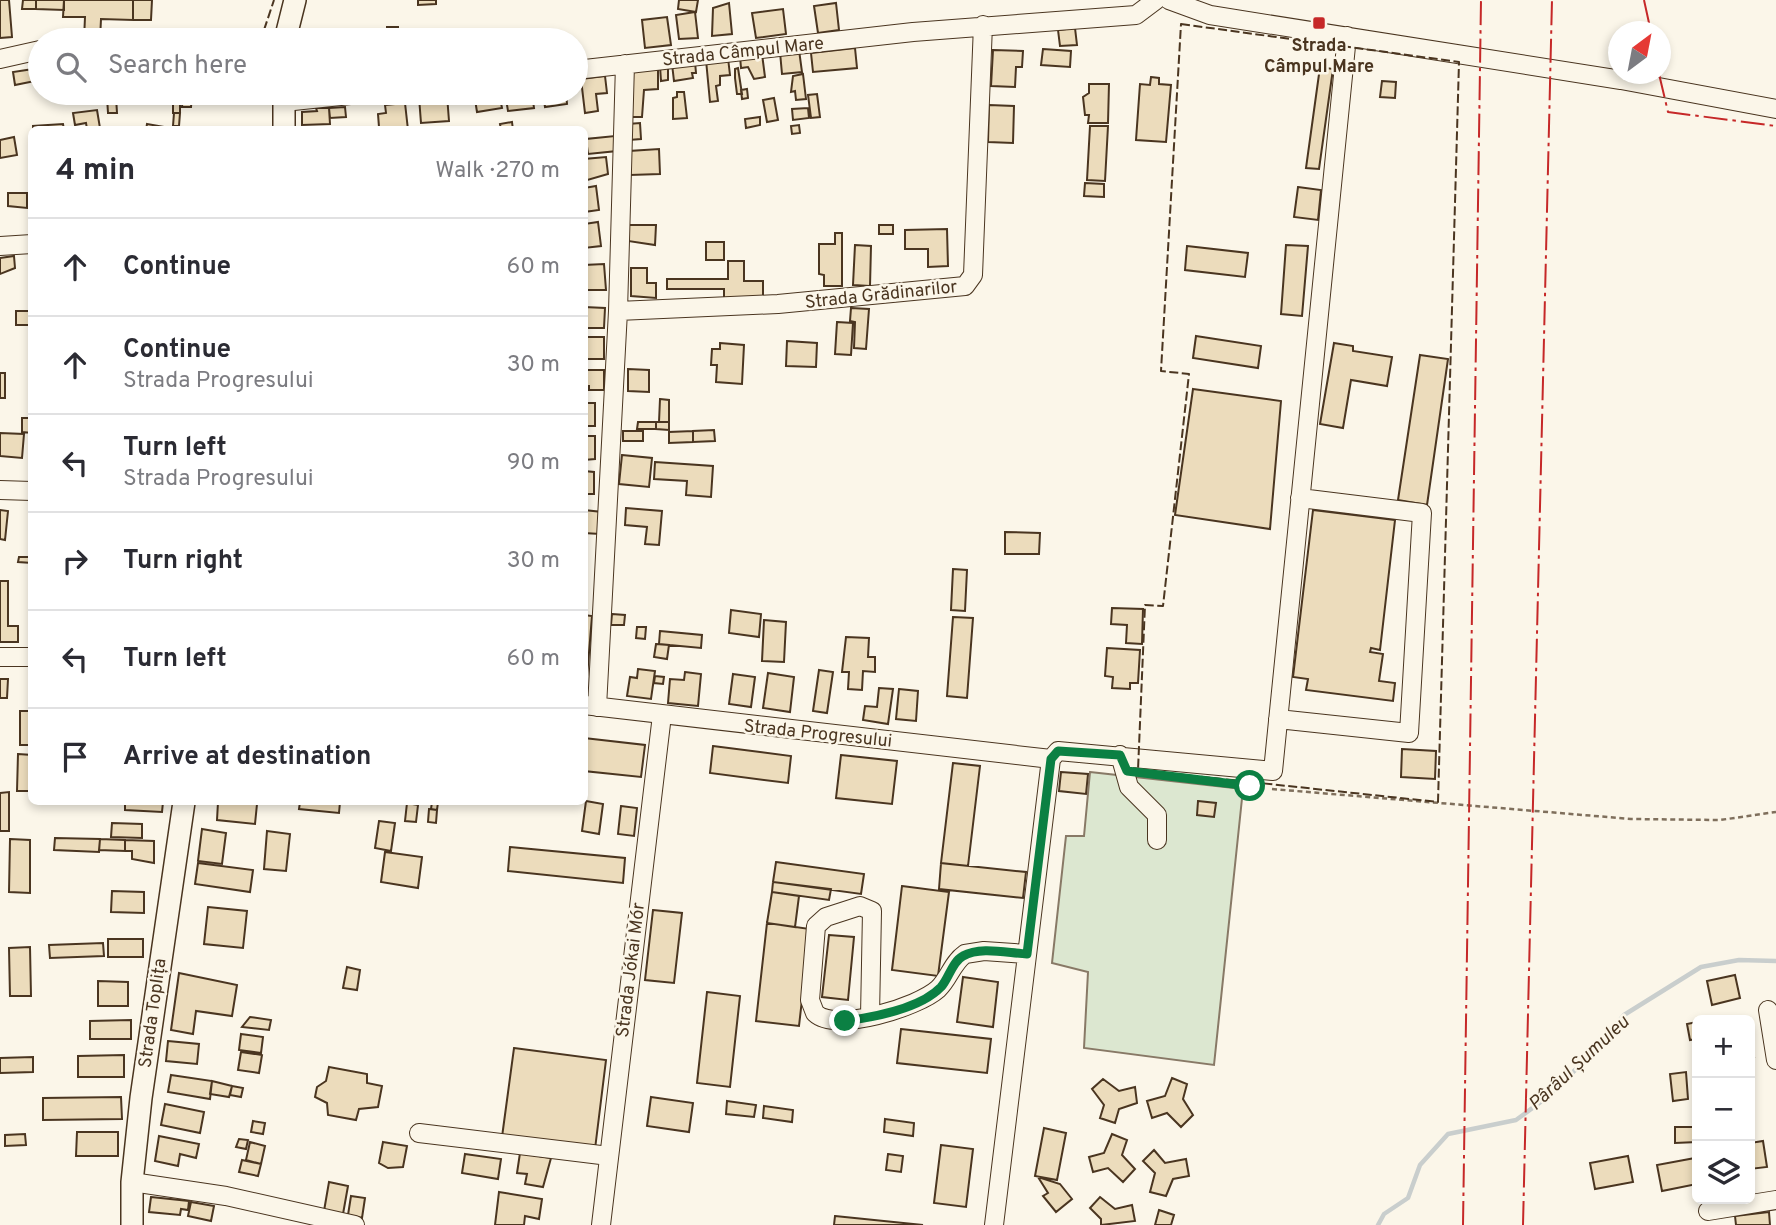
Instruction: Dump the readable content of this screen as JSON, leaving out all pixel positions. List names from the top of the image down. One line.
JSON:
{"streets":{"main road":["Strada Toplița"],"street":["Strada Câmpul Mare","Strada Grădinarilor","Strada Progresului","Strada Jókai Mór"]},"crossings":[["Strada Câmpul Mare","Strada Grădinarilor"],["Strada Progresului","Strada Jókai Mór"]],"water":["Pârâul Șumuleu"],"places":{"transit":["Strada Câmpul Mare"]},"north":"top right","page":{"search":"Search here","heading":["4 min","Walk · 270 m"],"list":[["Continue","60 m"],["Continue","Strada Progresului","30 m"],["Turn left","Strada Progresului","90 m"],["Turn right","30 m"],["Turn left","60 m"],"Arrive at destination"],"map_buttons":["+","−"]}}
